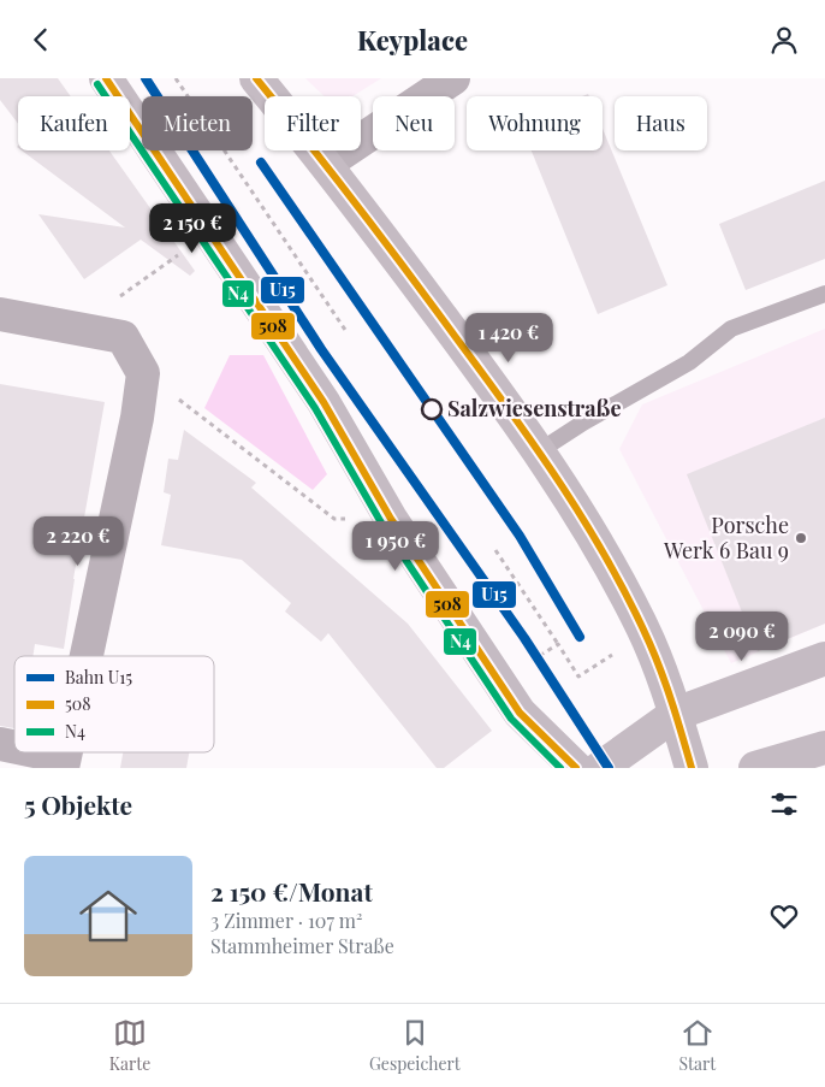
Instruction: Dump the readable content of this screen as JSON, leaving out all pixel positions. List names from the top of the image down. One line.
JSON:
{"places":["Salzwiesenstraße","Porsche Werk 6 Bau 9"],"lines":["rail line U15","transit line 508","transit line N4"],"legend":["Bahn U15","508","N4"],"page":{"header":"Keyplace","chip":["Kaufen","Mieten","Filter","Neu","Wohnung","Haus"],"price":["2 150 €","1 420 €","2 220 €","1 950 €","2 090 €"],"heading":"5 Objekte","list":[{"name":"2 150 €/Monat","note":"3 Zimmer · 107 m² · Stammheimer Straße"}],"tabs":["Karte","Gespeichert","Start"]}}
